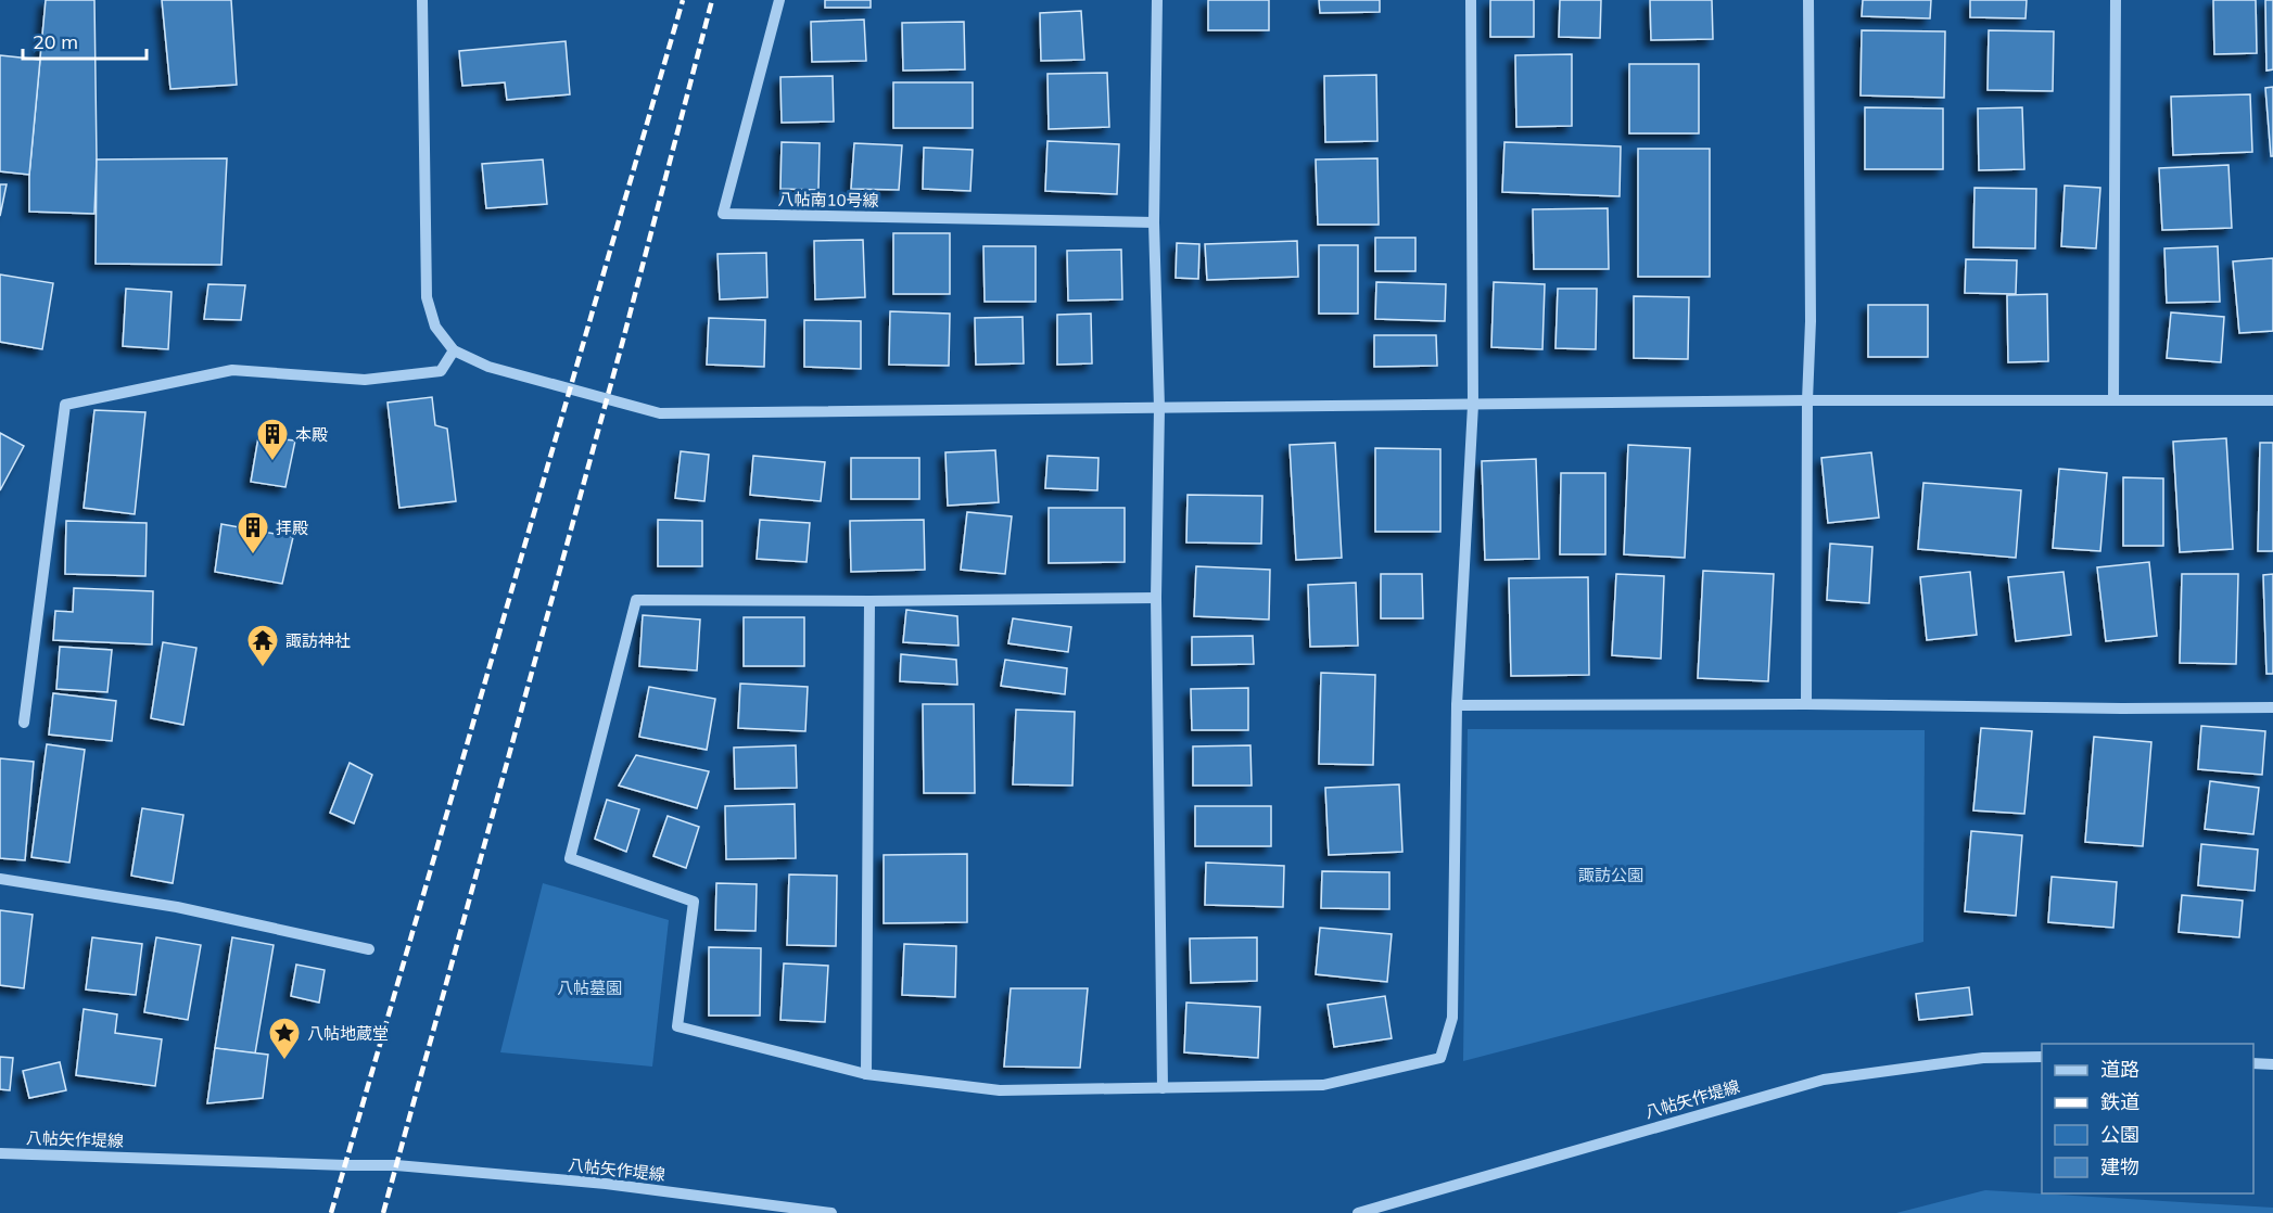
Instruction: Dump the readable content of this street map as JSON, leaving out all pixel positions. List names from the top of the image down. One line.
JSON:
{"streets":{"street":["八帖南10号線","八帖矢作堤線"]},"parks":["諏訪公園","八帖墓園"],"places":{"building":["本殿","拝殿"],"temple":["諏訪神社"],"place":["八帖地蔵堂"]},"legend":["道路","鉄道","公園","建物"],"scale_bar":"20 m"}
